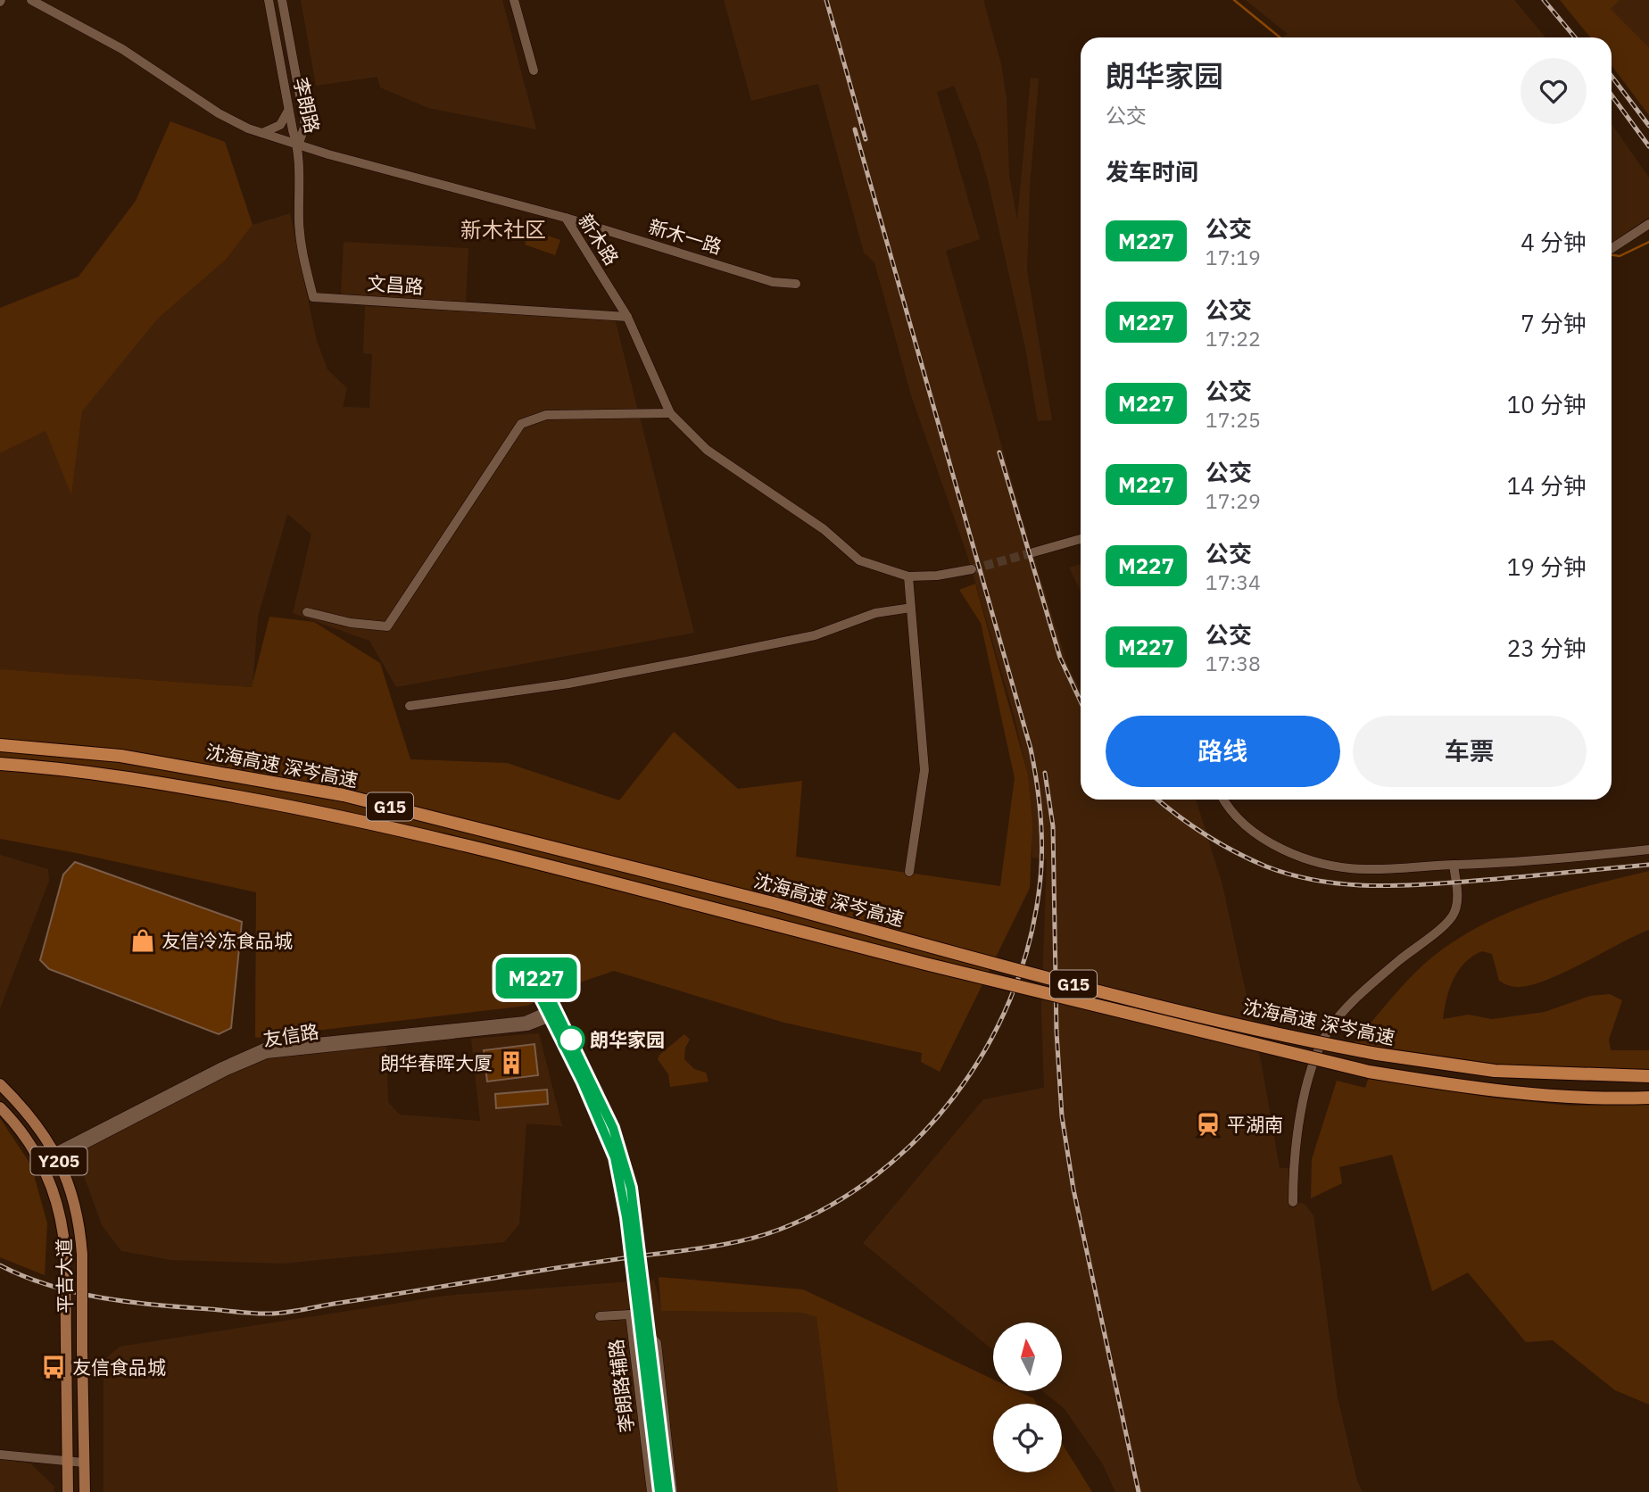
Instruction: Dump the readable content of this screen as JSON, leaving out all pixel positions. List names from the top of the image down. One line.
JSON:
{"streets":{"highway":["沈海高速 深岑高速","G15"],"main road":["Y205","平吉大道"],"street":["李朗路","新木一路","新木路","文昌路","友信路","李朗路辅路"]},"crossings":[["李朗路","新木路"],["李朗路","文昌路"],["新木一路","新木路"],["新木路","文昌路"],["友信路","平吉大道"]],"districts":["新木社区"],"places":{"shop":["友信冷冻食品城"],"other":["朗华家园"],"building":["朗华春晖大厦"],"station":["平湖南"],"bus stop":["友信食品城"]},"lines":["bus line M227"],"north":"top","page":{"on_map":"M227","heading":[["朗华家园","公交"],"发车时间"],"list":[{"mark":"M227","name":"公交","note":"17:19","value":"4 分钟"},{"mark":"M227","name":"公交","note":"17:22","value":"7 分钟"},{"mark":"M227","name":"公交","note":"17:25","value":"10 分钟"},{"mark":"M227","name":"公交","note":"17:29","value":"14 分钟"},{"mark":"M227","name":"公交","note":"17:34","value":"19 分钟"},{"mark":"M227","name":"公交","note":"17:38","value":"23 分钟"}],"buttons":["路线","车票"]}}
